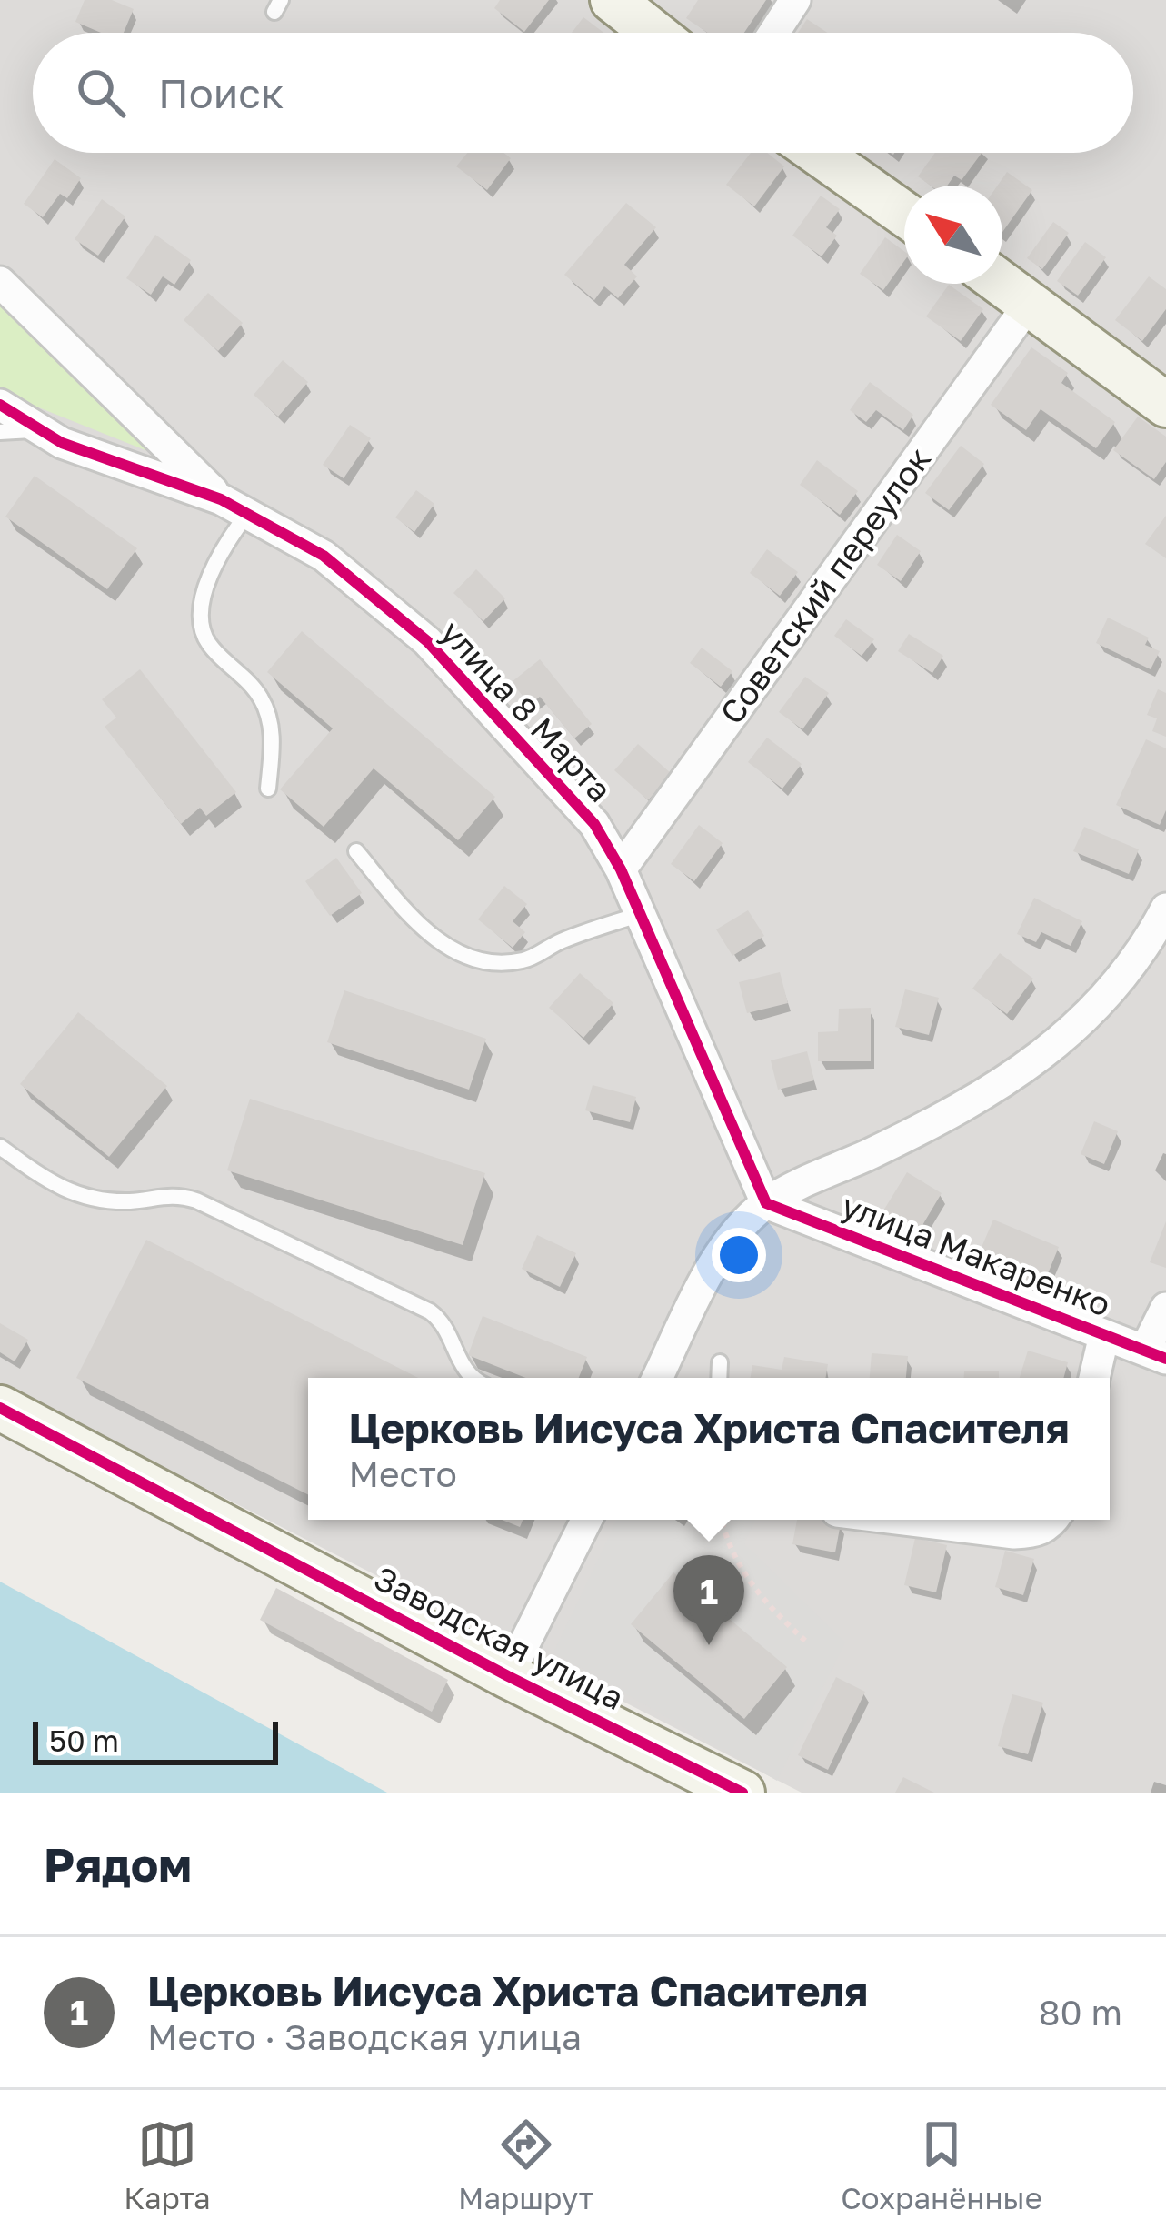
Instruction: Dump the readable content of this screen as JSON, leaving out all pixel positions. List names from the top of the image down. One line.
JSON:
{"streets":{"street":["Советский переулок","улица 8 Марта","улица Макаренко","Заводская улица"]},"crossings":[["Советский переулок","улица 8 Марта"],["улица 8 Марта","улица Макаренко"]],"scale_bar":"50 m","north":"top left","page":{"search":"Поиск","popup":["Церковь Иисуса Христа Спасителя","Место"],"pins":"1","scale":"50 m","heading":"Рядом","list":[{"mark":"1","name":"Церковь Иисуса Христа Спасителя","note":"Место · Заводская улица","value":"80 m"}],"nav":["Карта","Маршрут","Сохранённые"]}}
